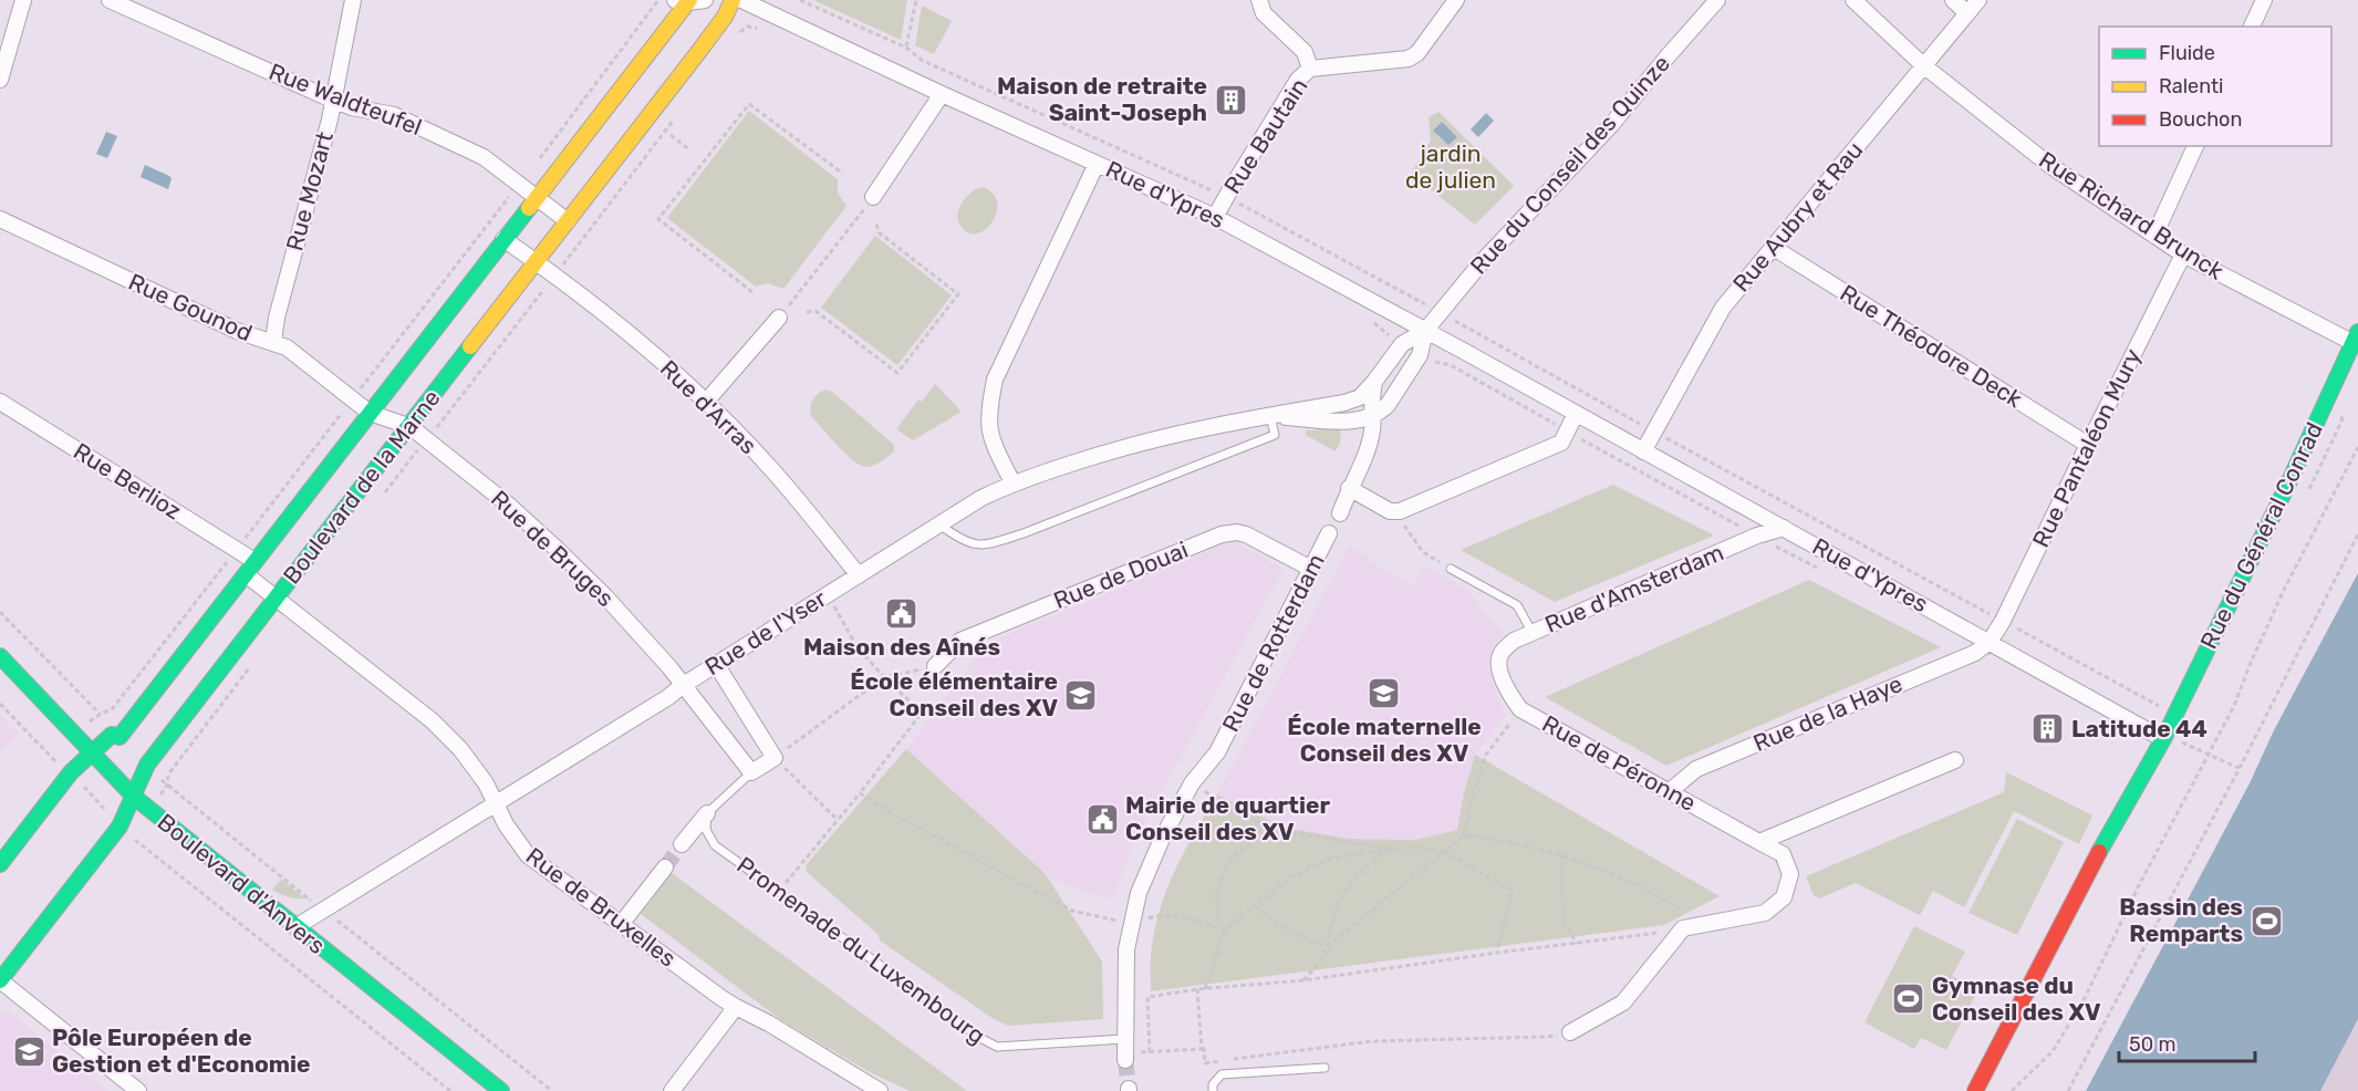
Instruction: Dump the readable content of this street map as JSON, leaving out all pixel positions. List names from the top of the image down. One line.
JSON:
{"streets":{"street":["Rue Waldteufel","Rue Bautain","Rue du Conseil des Quinze","Rue Mozart","Rue d'Ypres","Rue Richard Brunck","Rue Aubry et Rau","Rue Gounod","Rue Théodore Deck","Rue d'Arras","Rue Pantaléon Mury","Rue Berlioz","Boulevard de la Marne","Rue du Général Conrad","Rue de Bruges","Rue de Douai","Rue d'Amsterdam","Rue de l'Yser","Rue de Rotterdam","Rue de la Haye","Rue de Péronne","Boulevard d'Anvers","Rue de Bruxelles"],"lane":["Promenade du Luxembourg"]},"crossings":[["Rue Waldteufel","Rue Mozart"],["Rue Waldteufel","Boulevard de la Marne"],["Rue Bautain","Rue d'Ypres"],["Rue du Conseil des Quinze","Rue d'Ypres"],["Rue du Conseil des Quinze","Rue de l'Yser"],["Rue Mozart","Rue Gounod"],["Rue d'Ypres","Rue Aubry et Rau"],["Rue d'Ypres","Rue Pantaléon Mury"],["Rue d'Ypres","Rue du Général Conrad"],["Rue d'Ypres","Rue d'Amsterdam"],["Rue d'Ypres","Rue de l'Yser"],["Rue d'Ypres","Rue de la Haye"],["Rue Richard Brunck","Rue Aubry et Rau"],["Rue Richard Brunck","Rue Pantaléon Mury"],["Rue Richard Brunck","Rue du Général Conrad"],["Rue Aubry et Rau","Rue Théodore Deck"],["Rue Gounod","Boulevard de la Marne"],["Rue Gounod","Rue de Bruges"],["Rue Théodore Deck","Rue Pantaléon Mury"],["Rue d'Arras","Boulevard de la Marne"],["Rue d'Arras","Rue de l'Yser"],["Rue Pantaléon Mury","Rue de la Haye"],["Rue Berlioz","Boulevard de la Marne"],["Rue Berlioz","Rue de Bruxelles"],["Boulevard de la Marne","Rue de Bruges"],["Boulevard de la Marne","Boulevard d'Anvers"],["Boulevard de la Marne","Rue de Bruxelles"],["Rue de Bruges","Rue de l'Yser"],["Rue de Douai","Rue de Rotterdam"],["Rue d'Amsterdam","Rue de Péronne"],["Rue de l'Yser","Boulevard d'Anvers"],["Rue de l'Yser","Rue de Bruxelles"],["Rue de Rotterdam","Promenade du Luxembourg"],["Rue de la Haye","Rue de Péronne"]],"parks":["jardin de julien"],"places":{"building":["Maison de retraite Saint-Joseph","Latitude 44"],"public building":["Maison des Aînés","Mairie de quartier Conseil des XV"],"school or university":["École maternelle Conseil des XV","École élémentaire Conseil des XV","Pôle Européen de Gestion et d'Economie"],"sports":["Bassin des Remparts","Gymnase du Conseil des XV"]},"legend":["Fluide","Ralenti","Bouchon"],"scale_bar":"50 m"}
